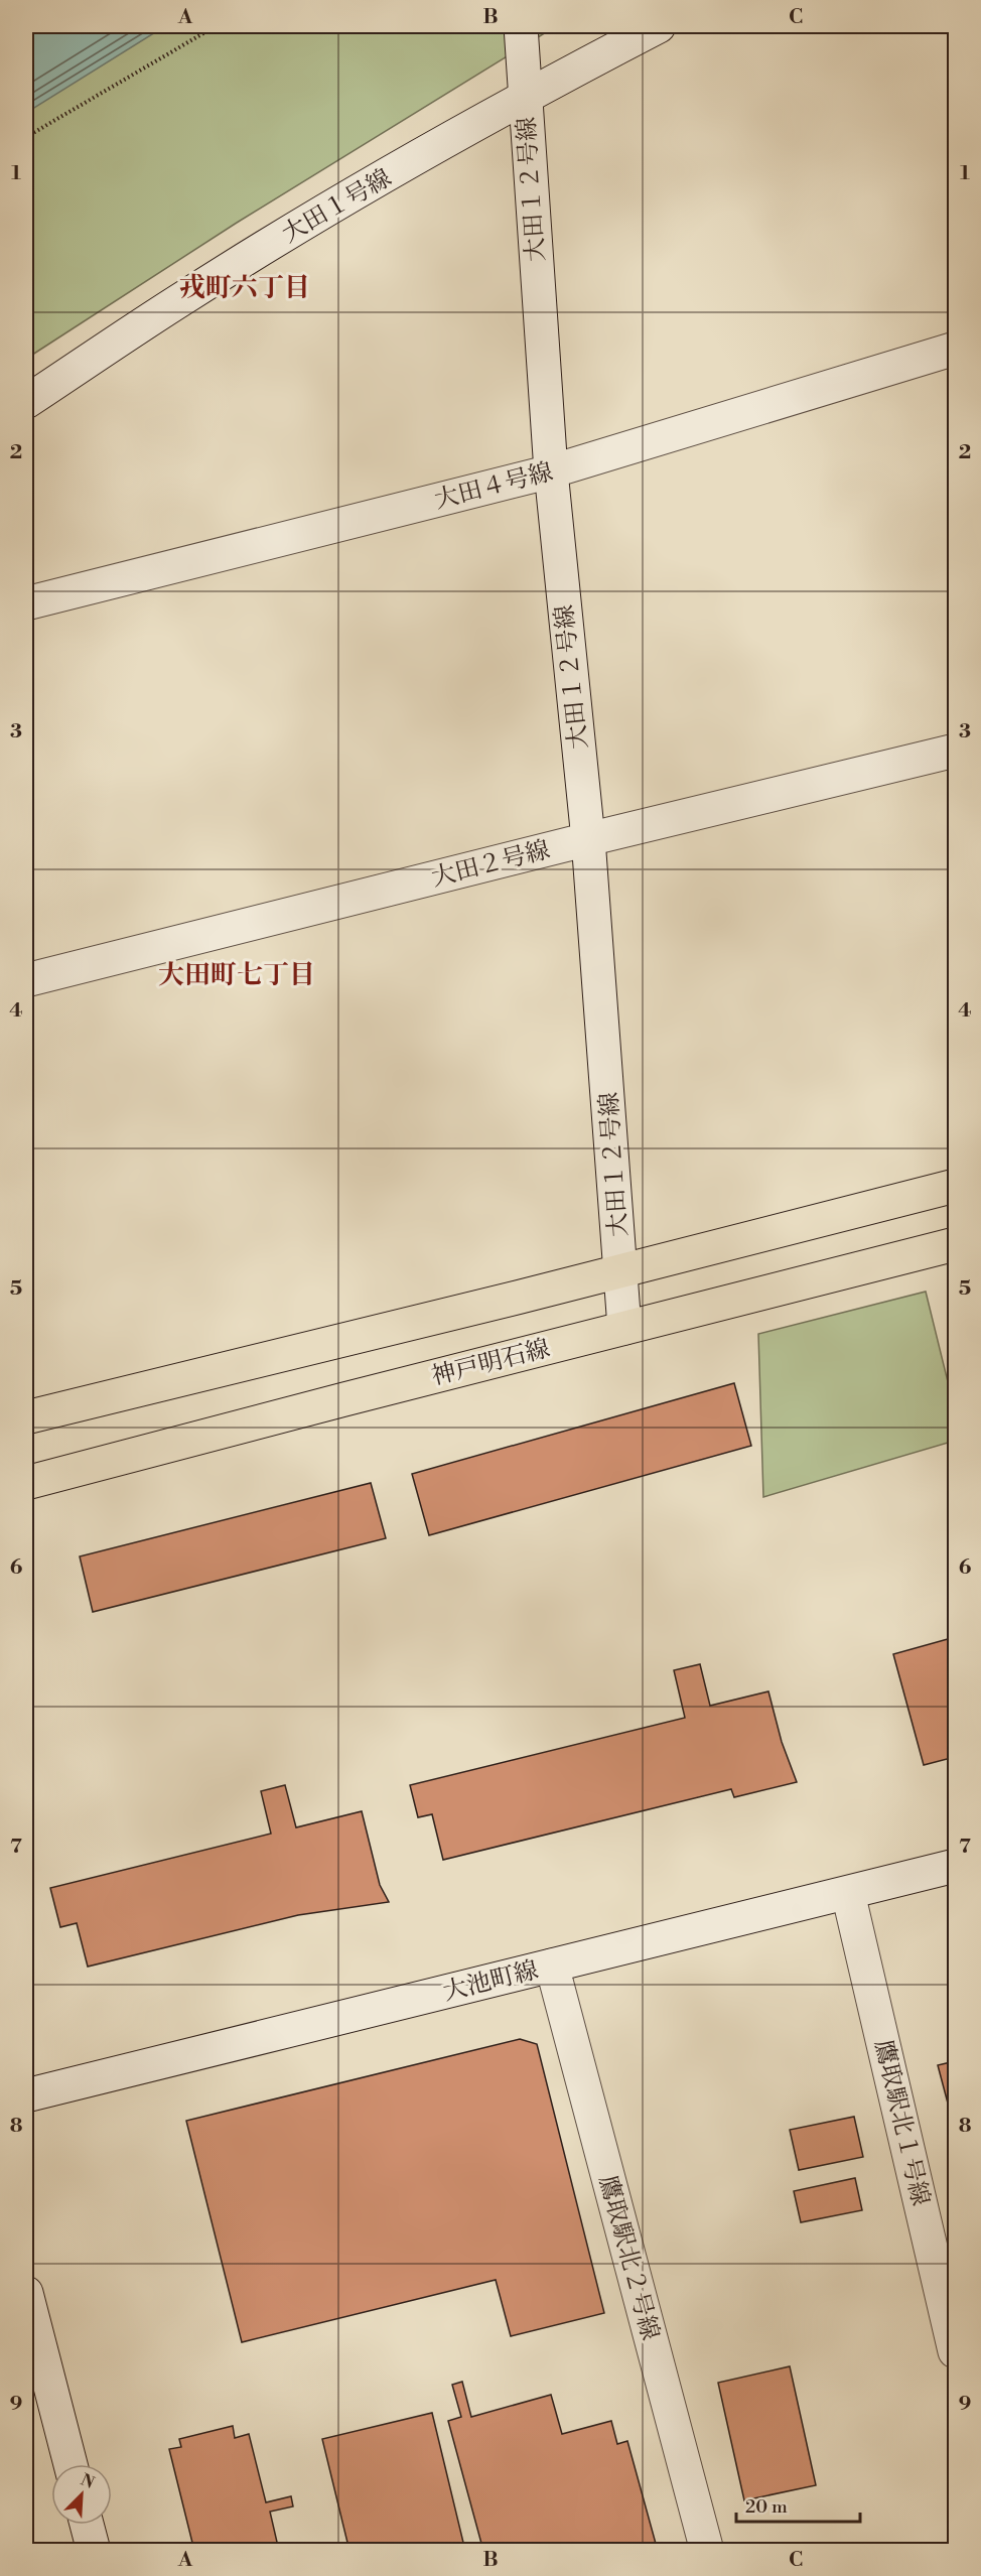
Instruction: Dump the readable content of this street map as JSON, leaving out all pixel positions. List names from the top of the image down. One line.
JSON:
{"streets":{"main road":["神戸明石線"],"street":["大田１２号線","大田１号線","大田４号線","大田２号線","大池町線","鷹取駅北１号線","鷹取駅北２号線"]},"crossings":[["大田１２号線","大田１号線"],["大田１２号線","大田４号線"],["大田１２号線","大田２号線"],["大田１２号線","神戸明石線"],["大池町線","鷹取駅北１号線"],["大池町線","鷹取駅北２号線"]],"districts":["戎町六丁目","大田町七丁目"],"scale_bar":"20 m","north":"top right","grid":{"columns":["A","B","C"],"rows":["1","2","3","4","5","6","7","8","9"]}}
